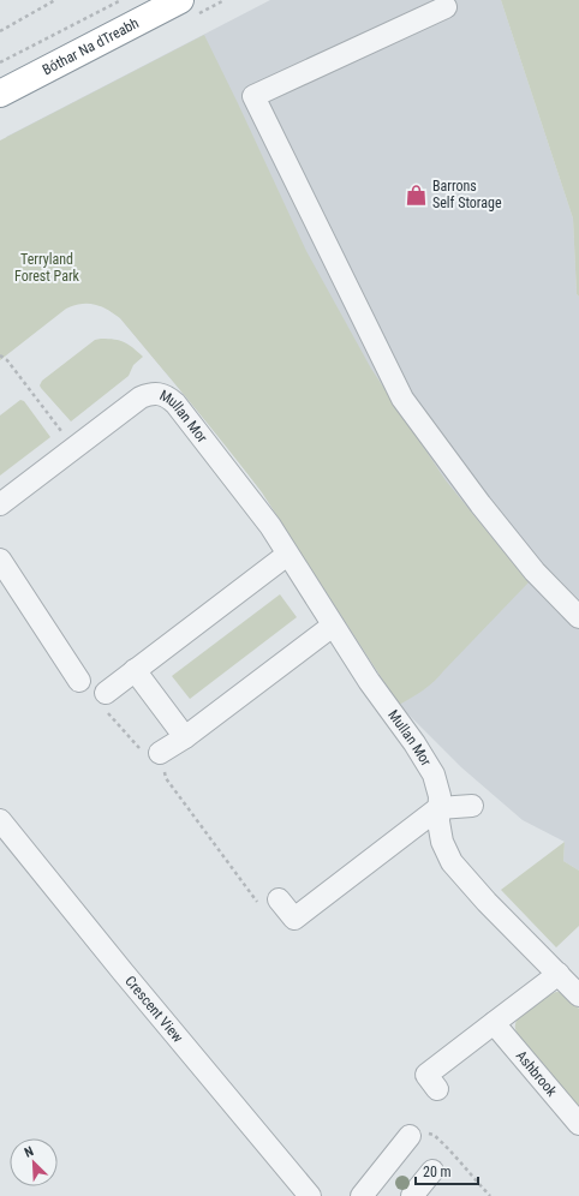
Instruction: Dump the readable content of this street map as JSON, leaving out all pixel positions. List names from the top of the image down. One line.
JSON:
{"streets":{"highway":["Bóthar Na dTreabh"],"street":["Mullan Mor","Crescent View","Ashbrook"]},"parks":["Terryland Forest Park"],"places":{"shop":["Barrons Self Storage"]},"scale_bar":"20 m","north":"top left"}
